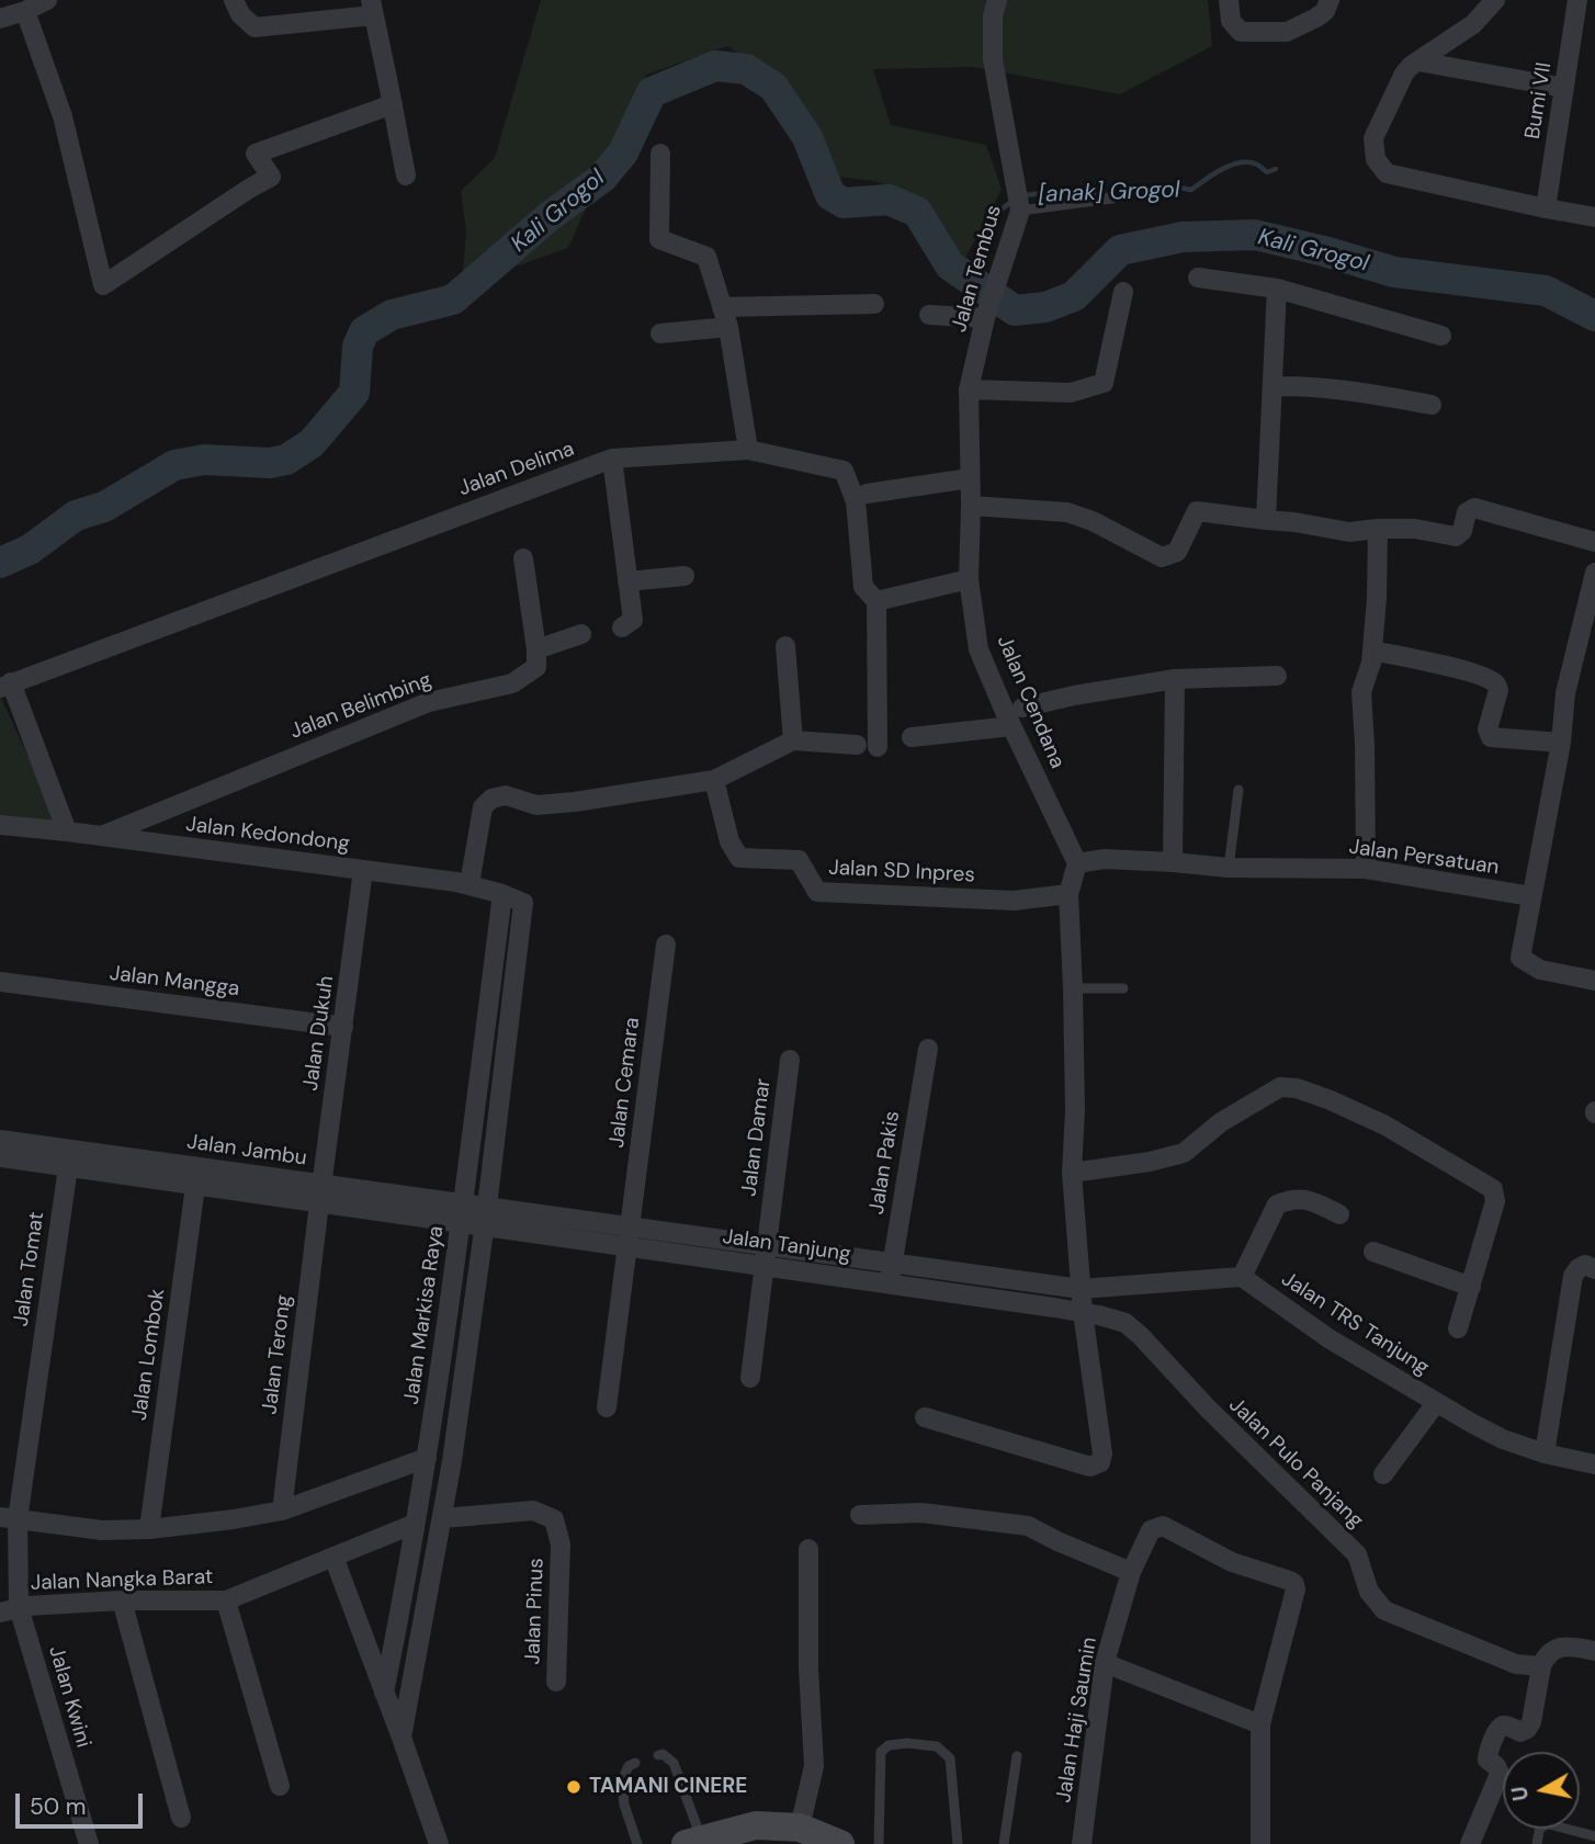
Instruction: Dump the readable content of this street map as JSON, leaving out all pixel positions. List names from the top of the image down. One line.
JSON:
{"streets":{"street":["Bumi VII","Jalan Tembus","Jalan Delima","Jalan Cendana","Jalan Belimbing","Jalan Kedondong","Jalan Persatuan","Jalan SD Inpres","Jalan Mangga","Jalan Dukuh","Jalan Cemara","Jalan Damar","Jalan Jambu","Jalan Pakis","Jalan Tanjung","Jalan Tomat","Jalan Markisa Raya","Jalan TRS Tanjung","Jalan Lombok","Jalan Terong","Jalan Pulo Panjang","Jalan Nangka Barat","Jalan Pinus","Jalan Kwini","Jalan Haji Saumin"]},"crossings":[["Jalan Tembus","Jalan Cendana"],["Jalan Cendana","Jalan Persatuan"],["Jalan Belimbing","Jalan Kedondong"],["Jalan Kedondong","Jalan Dukuh"],["Jalan Kedondong","Jalan Jambu"],["Jalan Kedondong","Jalan Tanjung"],["Jalan Kedondong","Jalan Markisa Raya"],["Jalan Mangga","Jalan Dukuh"],["Jalan Dukuh","Jalan Jambu"],["Jalan Dukuh","Jalan Terong"],["Jalan Cemara","Jalan Tanjung"],["Jalan Damar","Jalan Tanjung"],["Jalan Jambu","Jalan Tanjung"],["Jalan Jambu","Jalan Tomat"],["Jalan Jambu","Jalan Markisa Raya"],["Jalan Jambu","Jalan Lombok"],["Jalan Jambu","Jalan Terong"],["Jalan Pakis","Jalan Tanjung"],["Jalan Tanjung","Jalan Pulo Panjang"],["Jalan Tomat","Jalan Nangka Barat"],["Jalan Tomat","Jalan Kwini"],["Jalan Markisa Raya","Jalan Nangka Barat"],["Jalan Nangka Barat","Jalan Kwini"]],"water":["[anak] Grogol","Kali Grogol"],"places":["TAMANI CINERE"],"scale_bar":"50 m","north":"left"}
